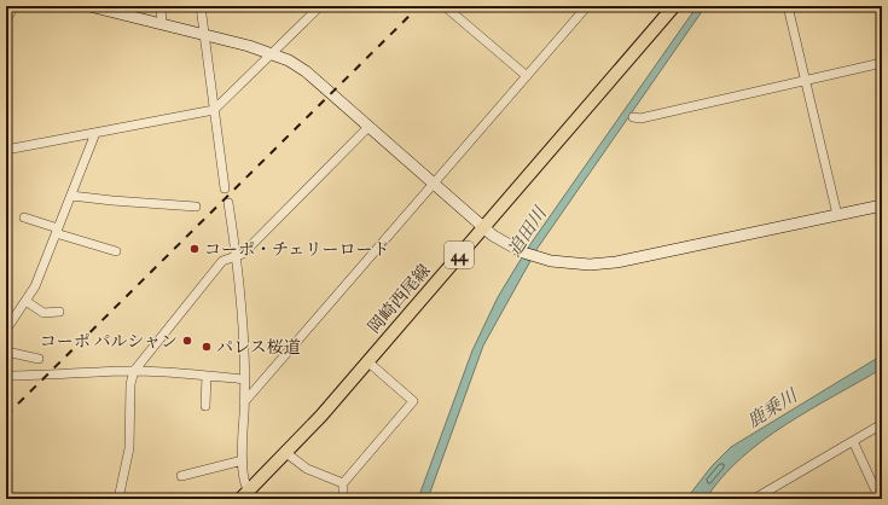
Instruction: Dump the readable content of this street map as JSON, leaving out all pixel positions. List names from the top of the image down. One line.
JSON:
{"streets":{"main road":["44","岡崎西尾線"]},"water":["追田川","鹿乗川"],"places":["コーポ・チェリーロード","コーポ パルシャン","パレス桜道"]}
